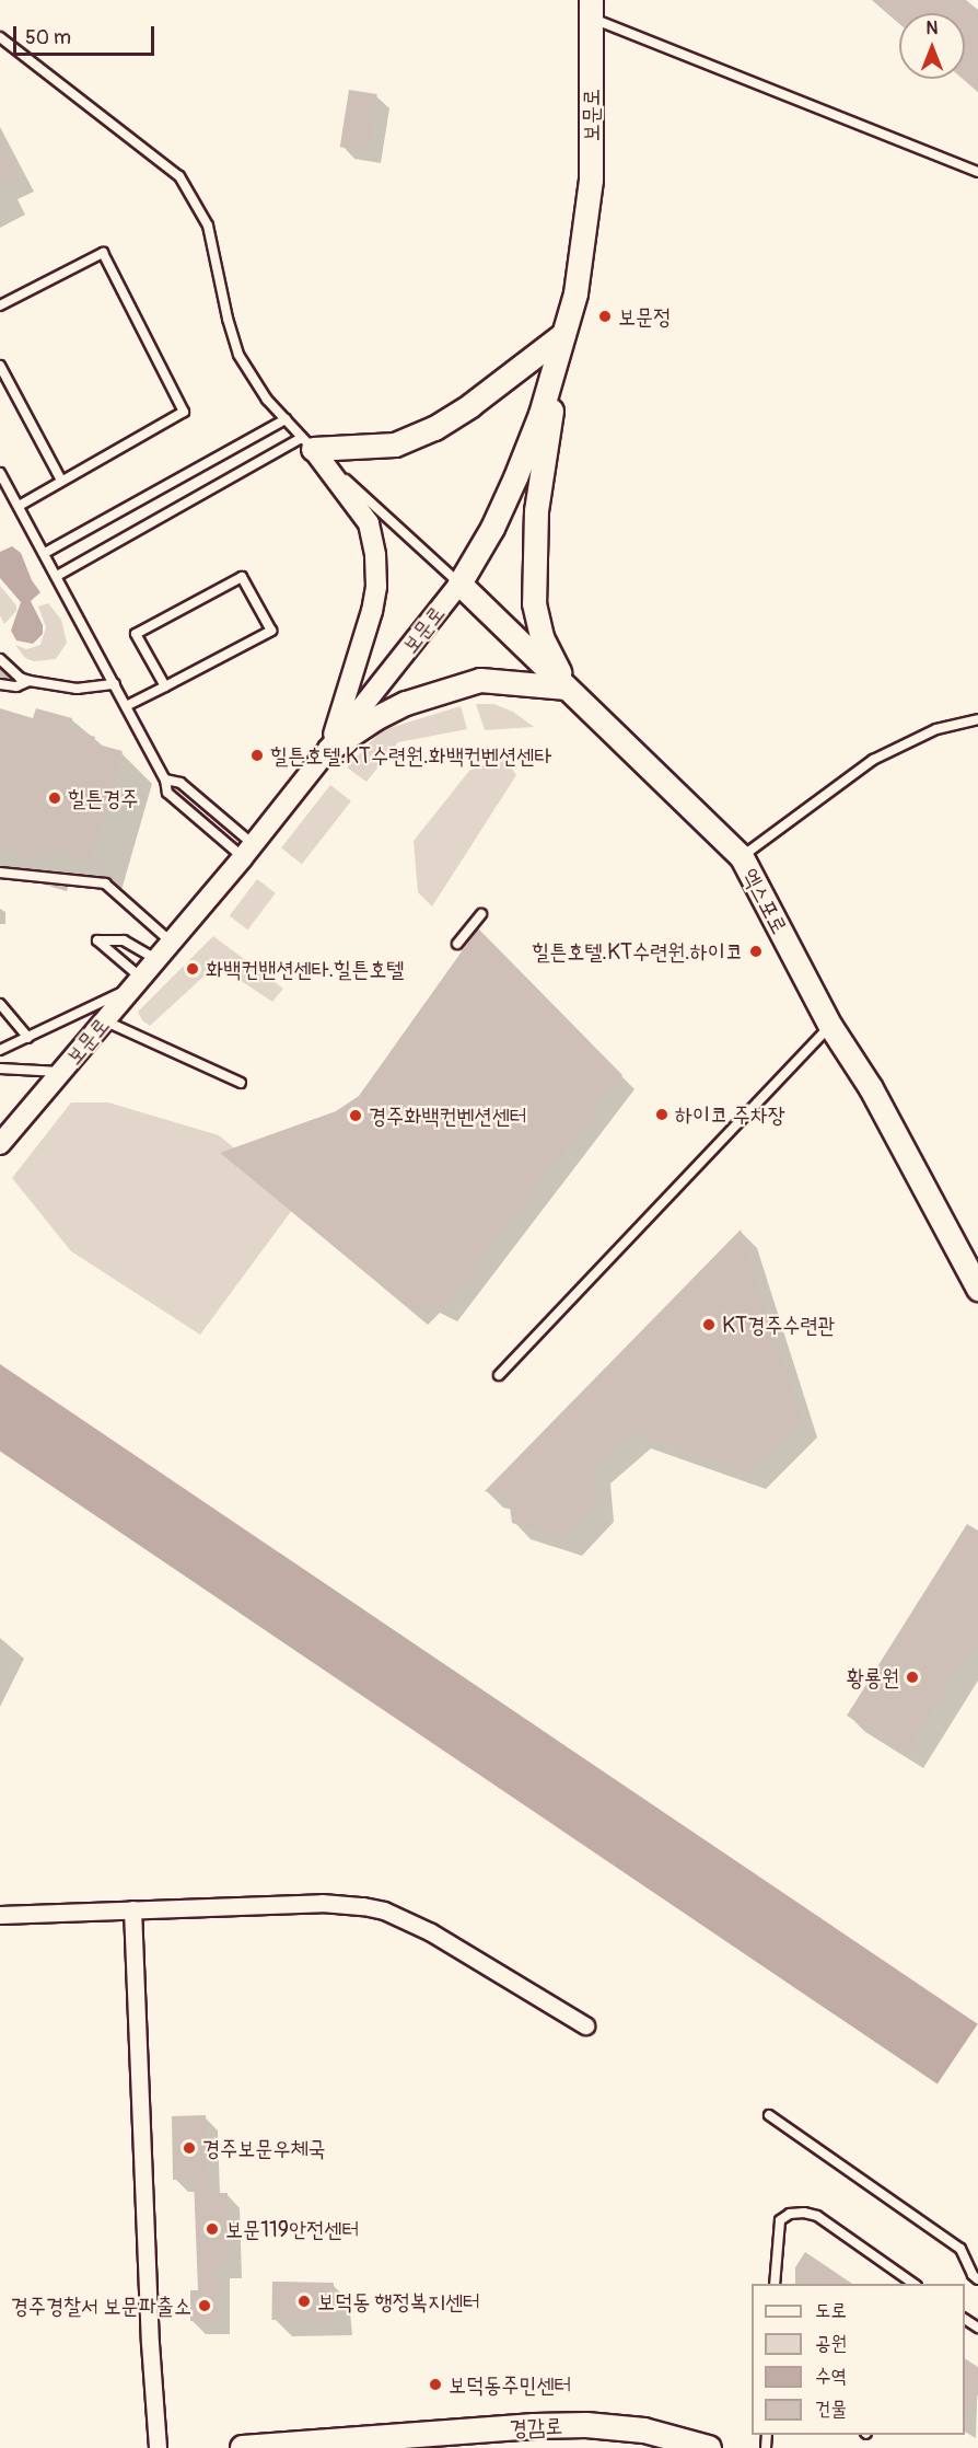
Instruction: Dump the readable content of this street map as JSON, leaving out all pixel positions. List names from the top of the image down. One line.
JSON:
{"streets":{"main road":["보문로","엑스포로","경감로"]},"crossings":[["보문로","엑스포로"]],"places":["보문정","힐튼호텔.KT수련원.화백컨벤션센타","힐튼경주","힐튼호텔.KT수련원.하이코","화백컨밴션센타.힐튼호텔","하이코 주차장","경주화백컨벤션센터","KT경주수련관","황룡원","경주보문우체국","보문119안전센터","보덕동 행정복지센터","경주경찰서 보문파출소","보덕동주민센터"],"legend":["도로","공원","수역","건물"],"scale_bar":"50 m","north":"top"}
